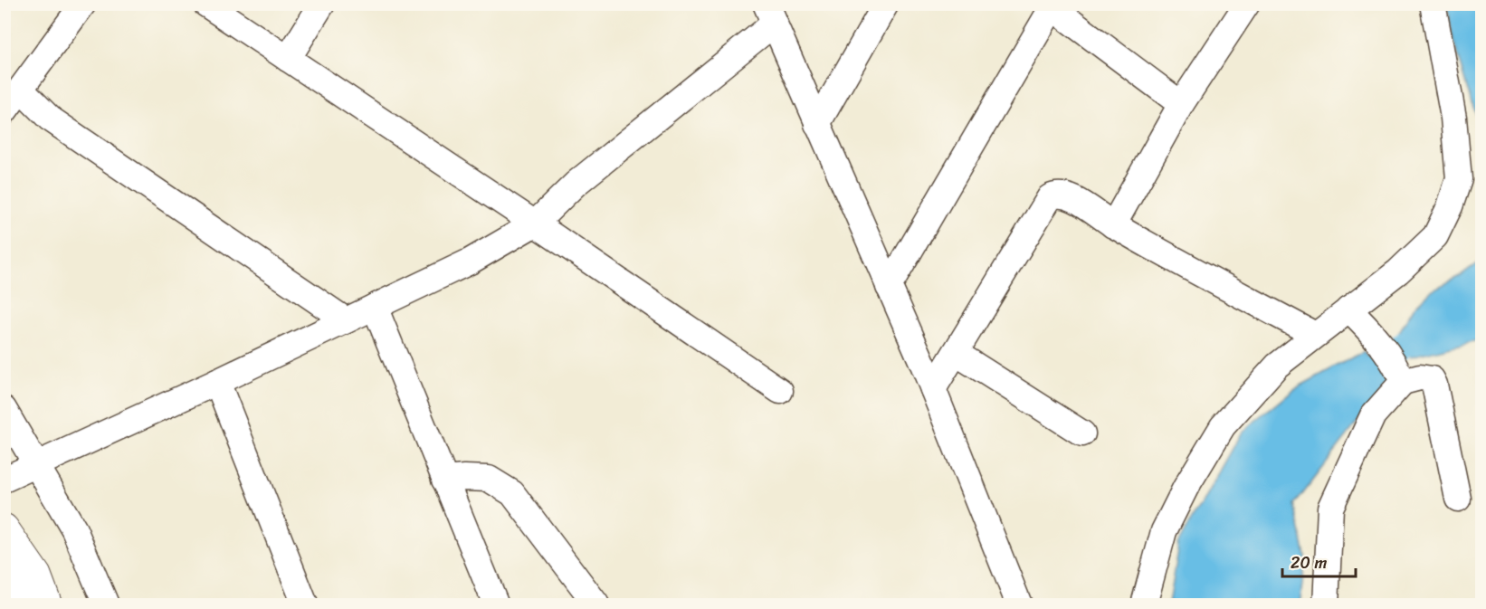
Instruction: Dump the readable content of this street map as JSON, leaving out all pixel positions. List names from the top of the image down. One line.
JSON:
{"scale_bar":"20 m"}
